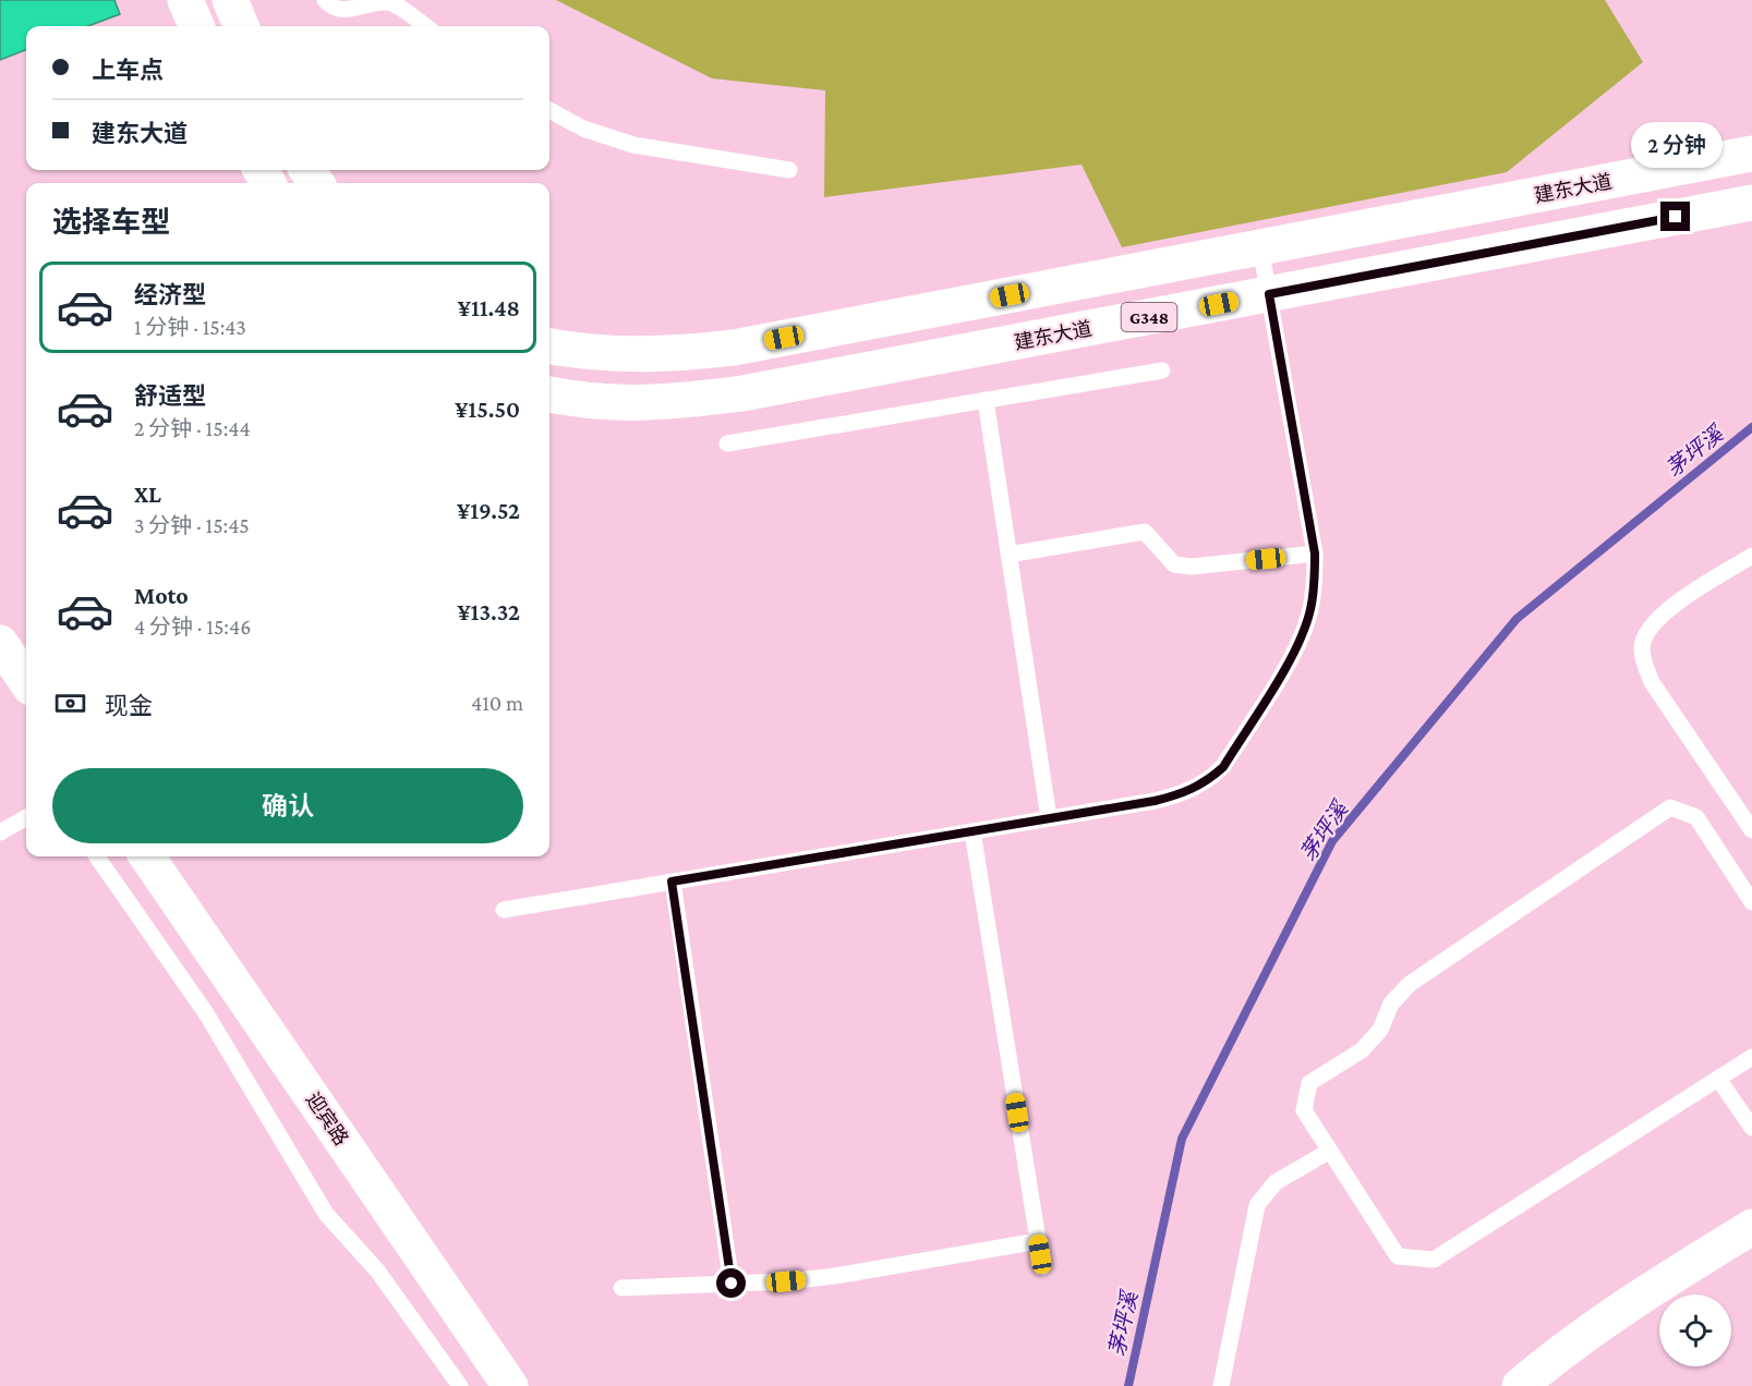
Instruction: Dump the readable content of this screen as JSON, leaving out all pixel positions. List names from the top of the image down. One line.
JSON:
{"streets":{"main road":["建东大道","G348","迎宾路"]},"water":["茅坪溪"],"page":{"banner":["上车点","建东大道"],"bubble":"2 分钟","heading":"选择车型","list":[{"name":"经济型","note":"1 分钟 · 15:43","value":"¥11.48"},{"name":"舒适型","note":"2 分钟 · 15:44","value":"¥15.50"},{"name":"XL","note":"3 分钟 · 15:45","value":"¥19.52"},{"name":"Moto","note":"4 分钟 · 15:46","value":"¥13.32"}],"pay":["现金","410 m"],"buttons":"确认"}}
